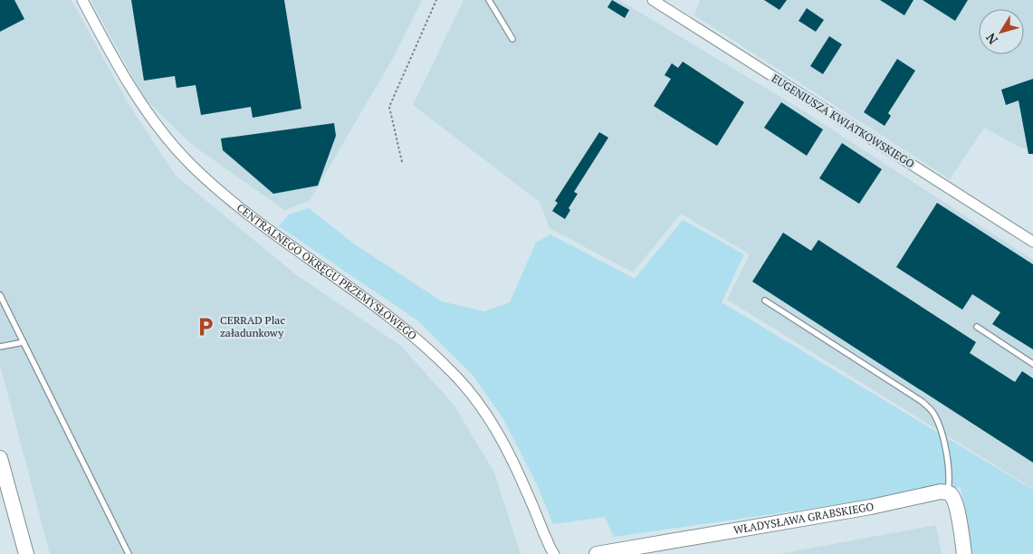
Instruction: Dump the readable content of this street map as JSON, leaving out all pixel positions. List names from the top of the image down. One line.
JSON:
{"streets":{"street":["EUGENIUSZA KWIATKOWSKIEGO","CENTRALNEGO OKRĘGU PRZEMYSŁOWEGO","WŁADYSŁAWA GRABSKIEGO"]},"places":{"parking":["CERRAD Plac załadunkowy"]},"north":"bottom left"}
